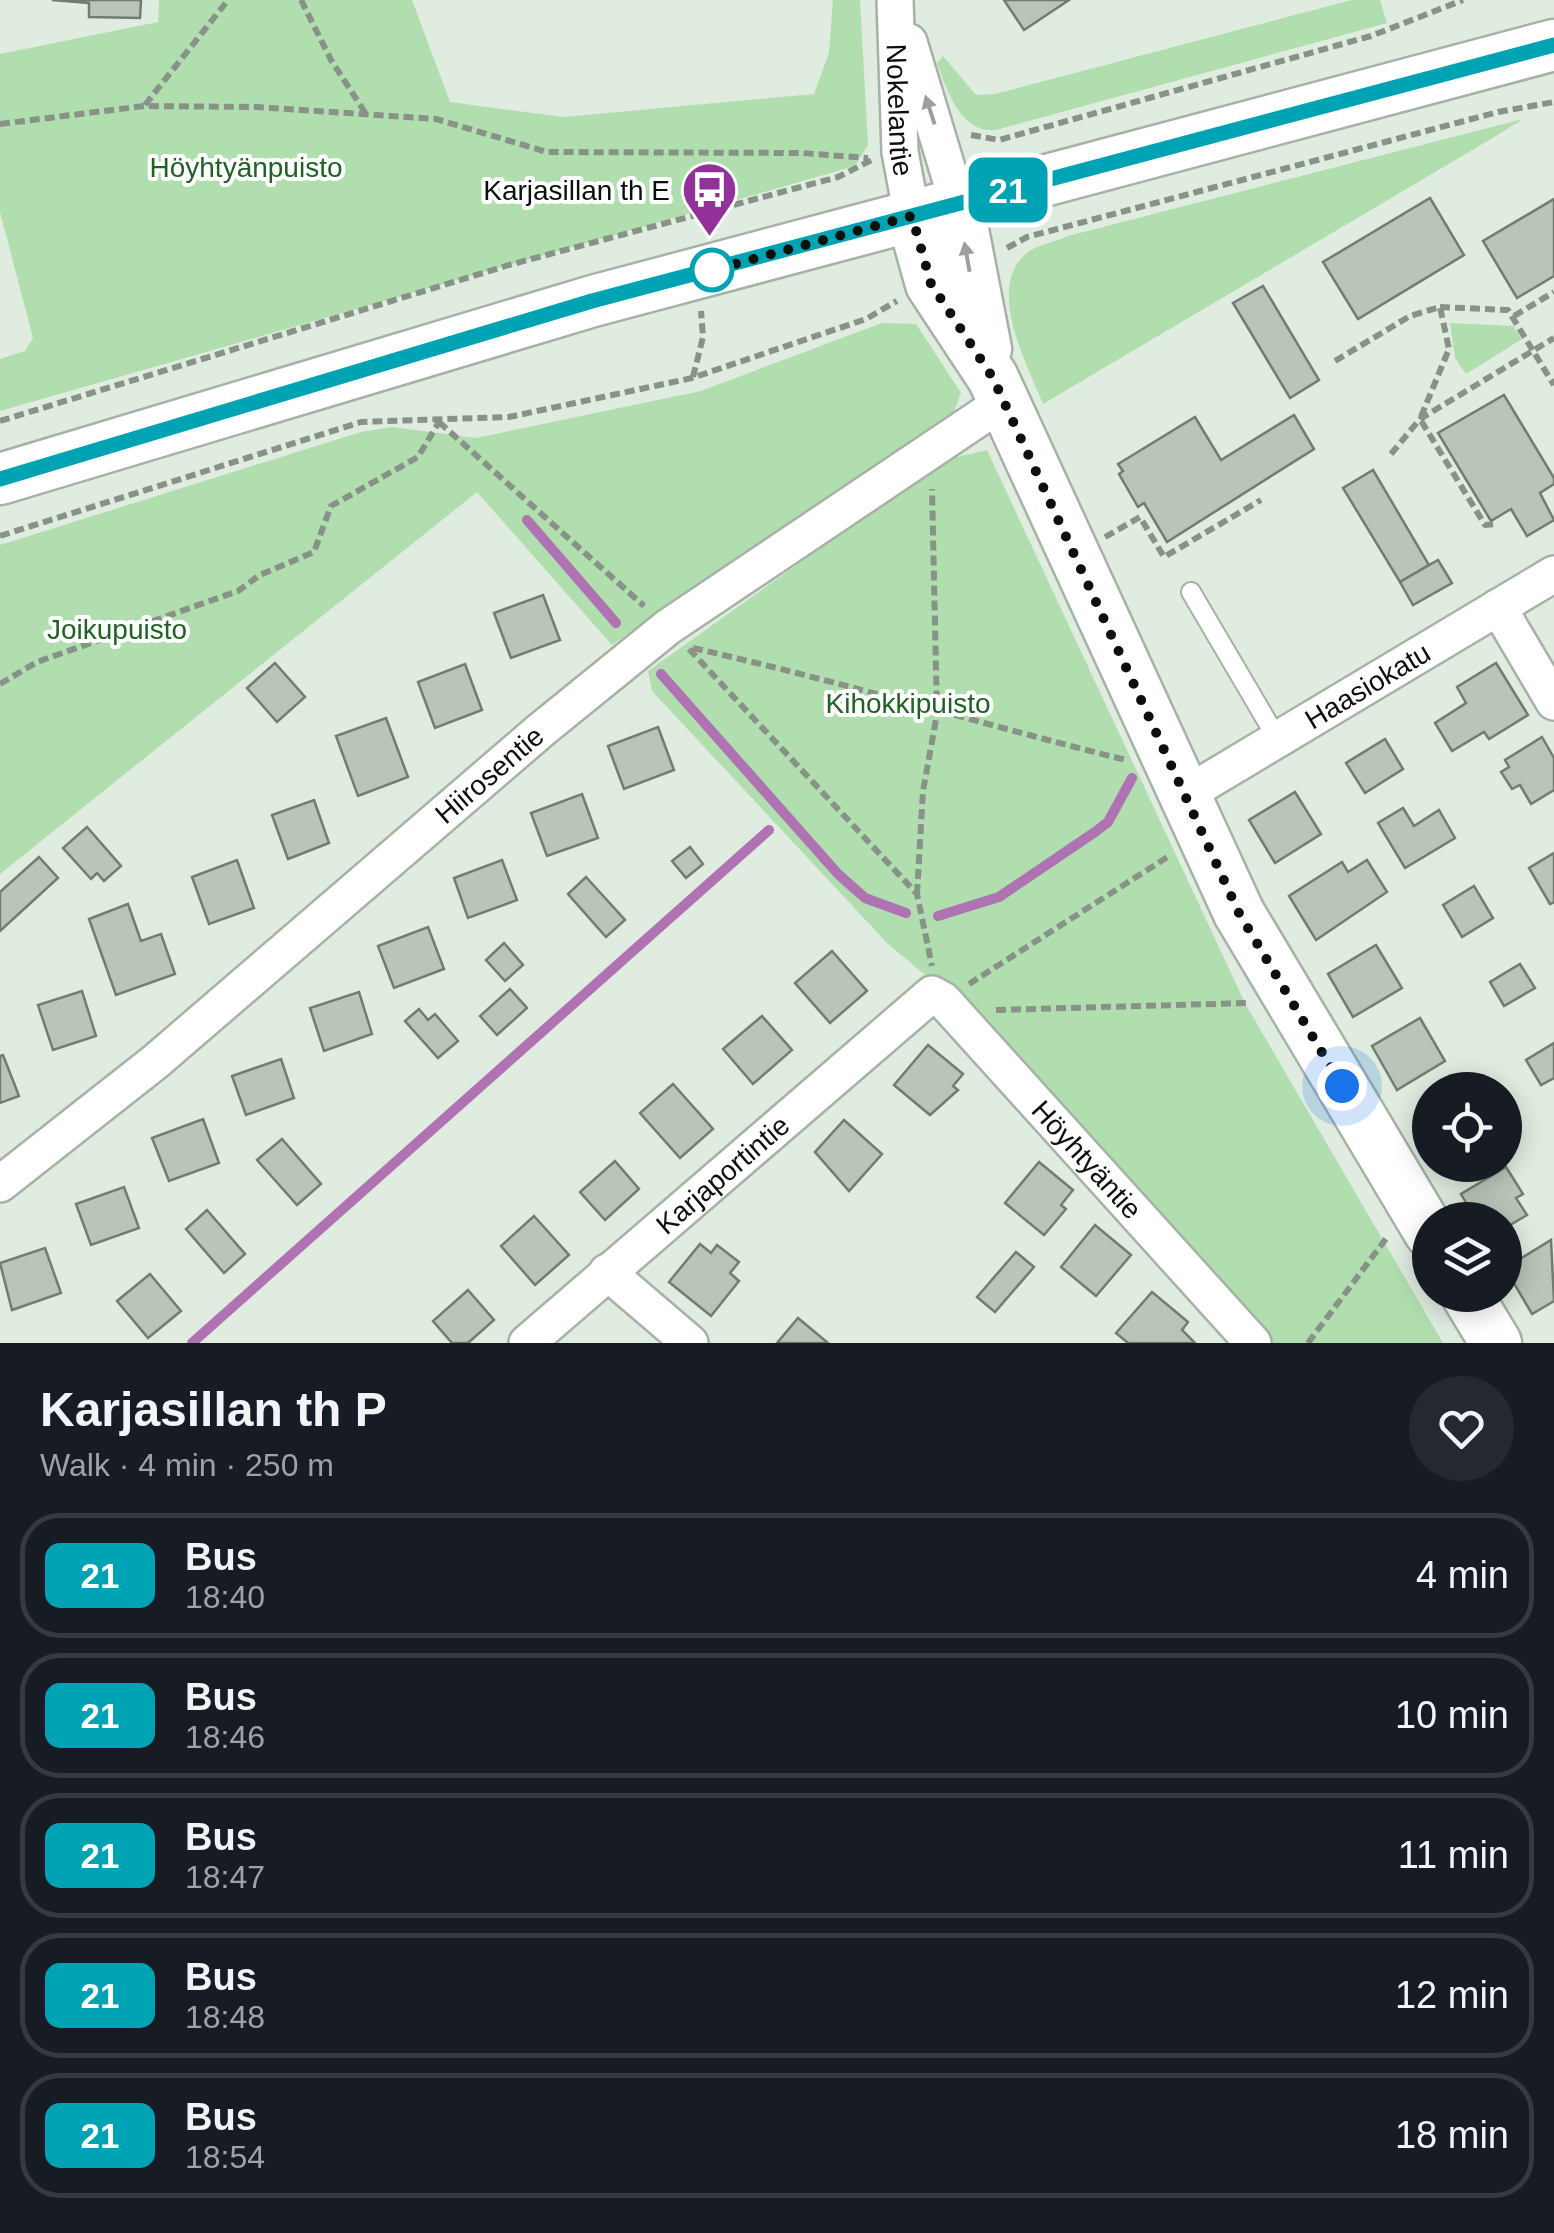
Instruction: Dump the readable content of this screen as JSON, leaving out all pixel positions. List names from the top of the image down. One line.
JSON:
{"streets":{"main road":["Nokelantie"],"street":["Haasiokatu","Hiirosentie","Höyhtyäntie","Karjaportintie"]},"crossings":[["Nokelantie","Haasiokatu"],["Nokelantie","Hiirosentie"],["Höyhtyäntie","Karjaportintie"]],"parks":["Höyhtyänpuisto","Joikupuisto","Kihokkipuisto"],"places":{"bus stop":["Karjasillan th E"]},"lines":["bus line 21"],"page":{"on_map":"21","heading":["Karjasillan th P","Walk · 4 min · 250 m"],"list":[{"mark":"21","name":"Bus","note":"18:40","value":"4 min"},{"mark":"21","name":"Bus","note":"18:46","value":"10 min"},{"mark":"21","name":"Bus","note":"18:47","value":"11 min"},{"mark":"21","name":"Bus","note":"18:48","value":"12 min"},{"mark":"21","name":"Bus","note":"18:54","value":"18 min"}]}}
